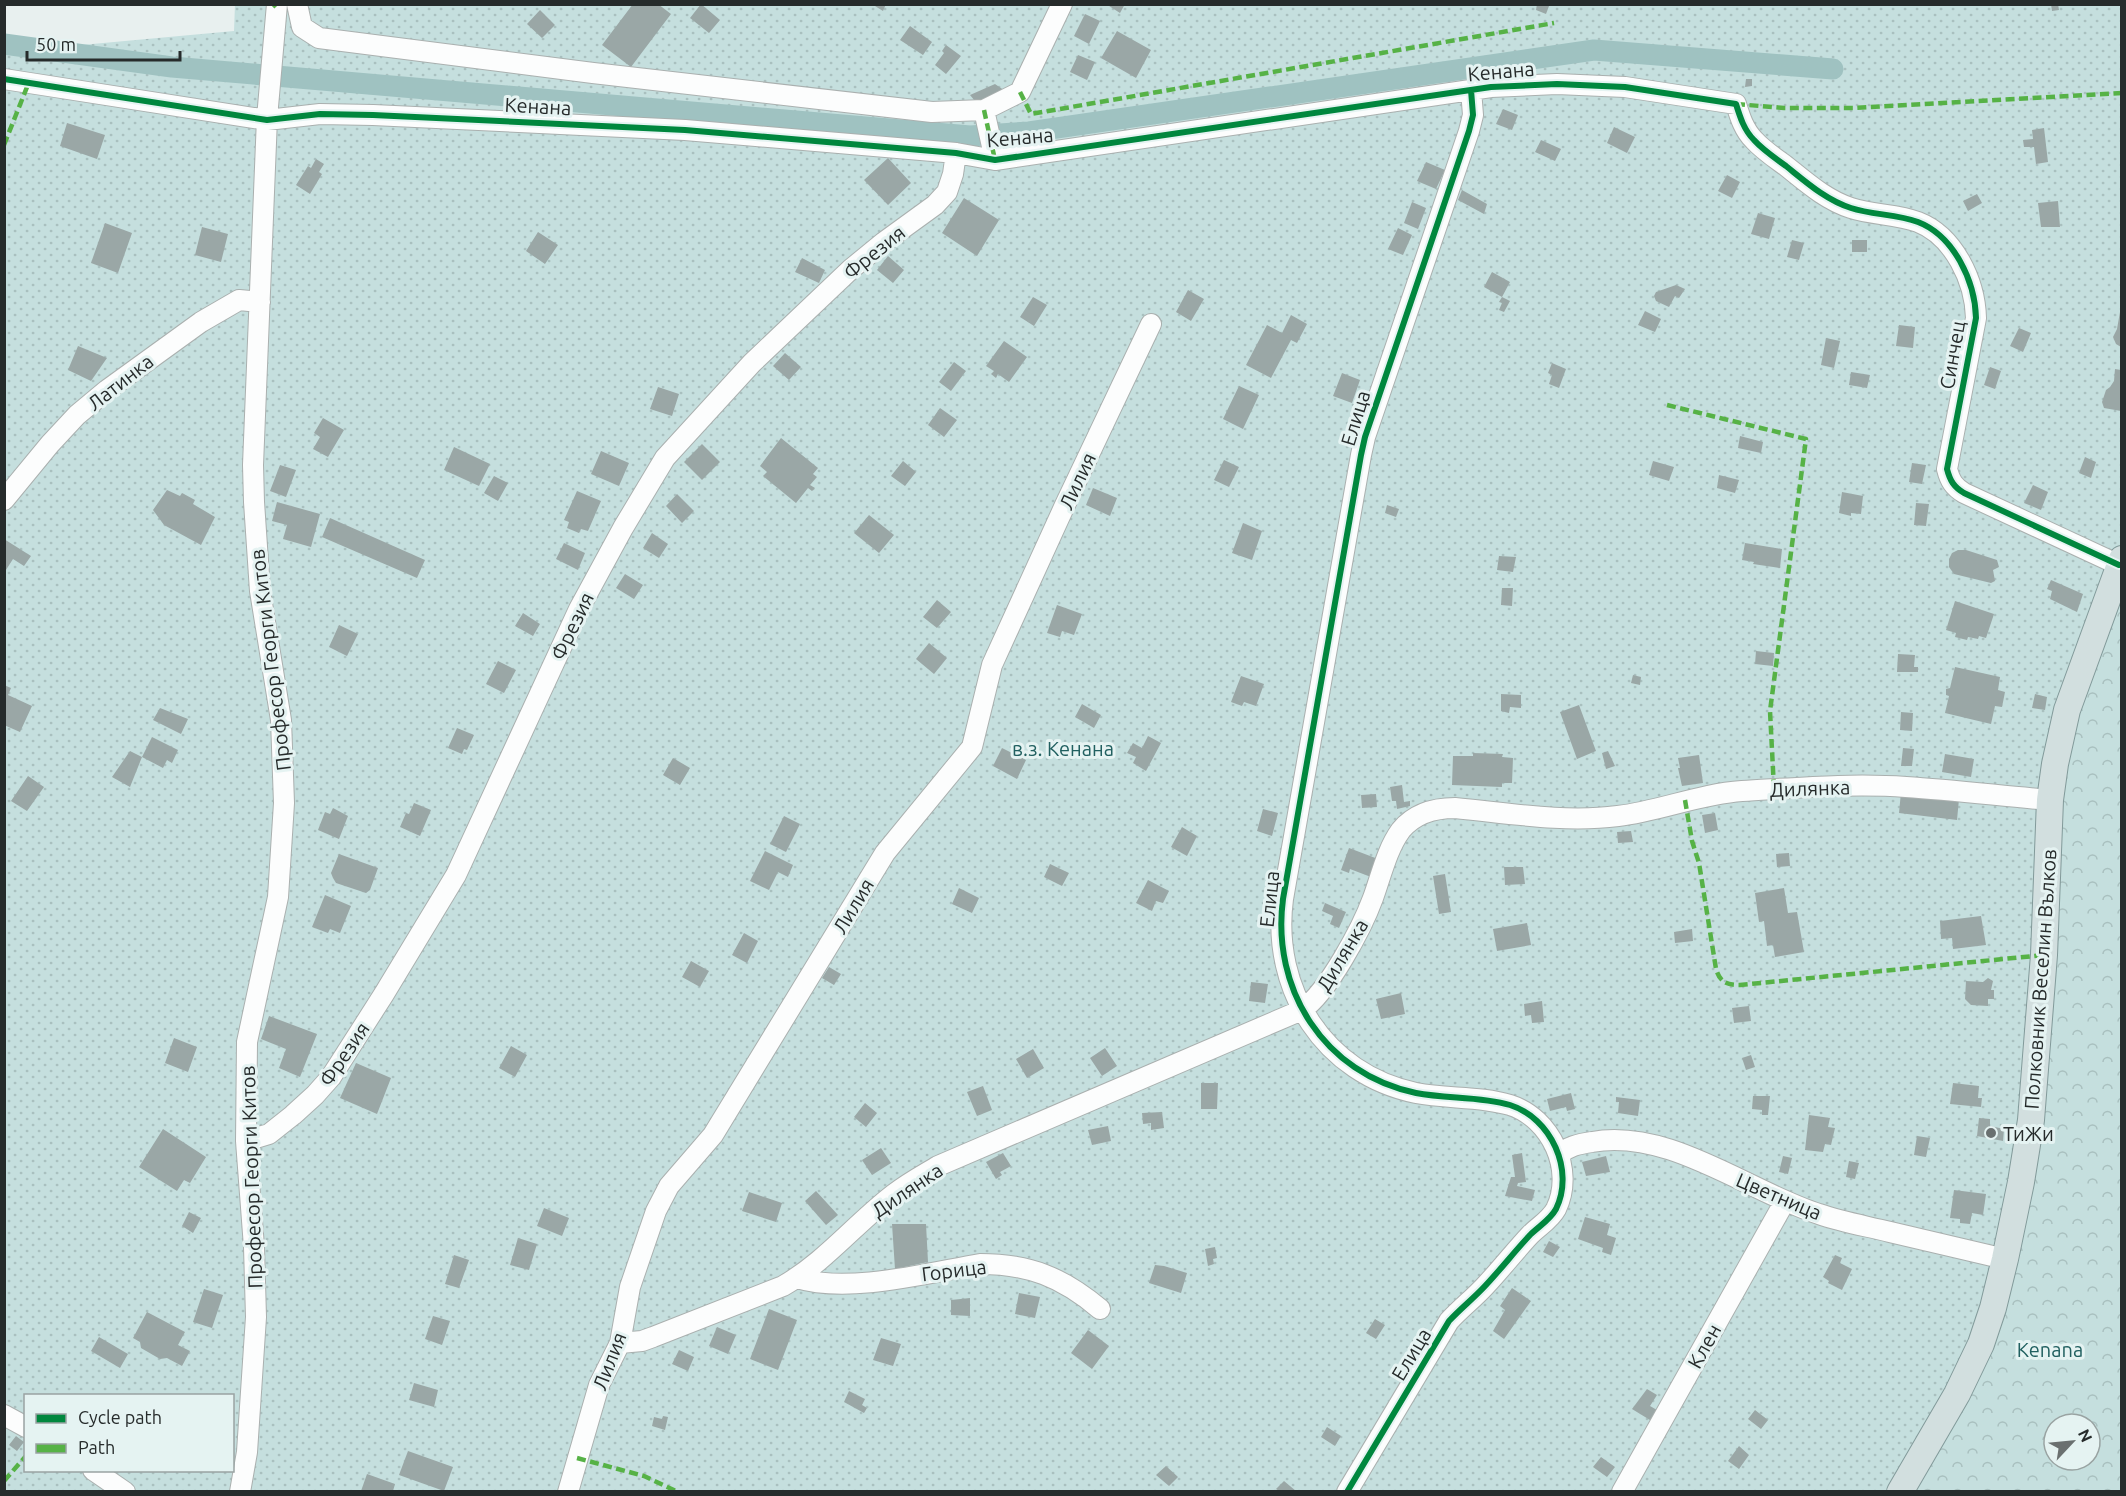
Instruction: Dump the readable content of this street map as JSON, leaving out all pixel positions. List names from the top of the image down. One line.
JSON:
{"streets":{"main road":["Полковник Веселин Вълков"],"street":["Кенана","Фрезия","Синчец","Латинка","Елица","Лилия","Професор Георги Китов","Дилянка","Цветница","Горица","Клен"]},"crossings":[["Кенана","Фрезия"],["Кенана","Синчец"],["Кенана","Елица"],["Кенана","Професор Георги Китов"],["Фрезия","Професор Георги Китов"],["Синчец","Полковник Веселин Вълков"],["Латинка","Професор Георги Китов"],["Елица","Дилянка"],["Елица","Цветница"],["Лилия","Дилянка"],["Дилянка","Полковник Веселин Вълков"],["Дилянка","Горица"],["Полковник Веселин Вълков","Цветница"],["Цветница","Клен"]],"parks":["в.з. Кенана","Kenana"],"places":["ТиЖи"],"legend":["Cycle path","Path"],"scale_bar":"50 m","north":"top right"}
